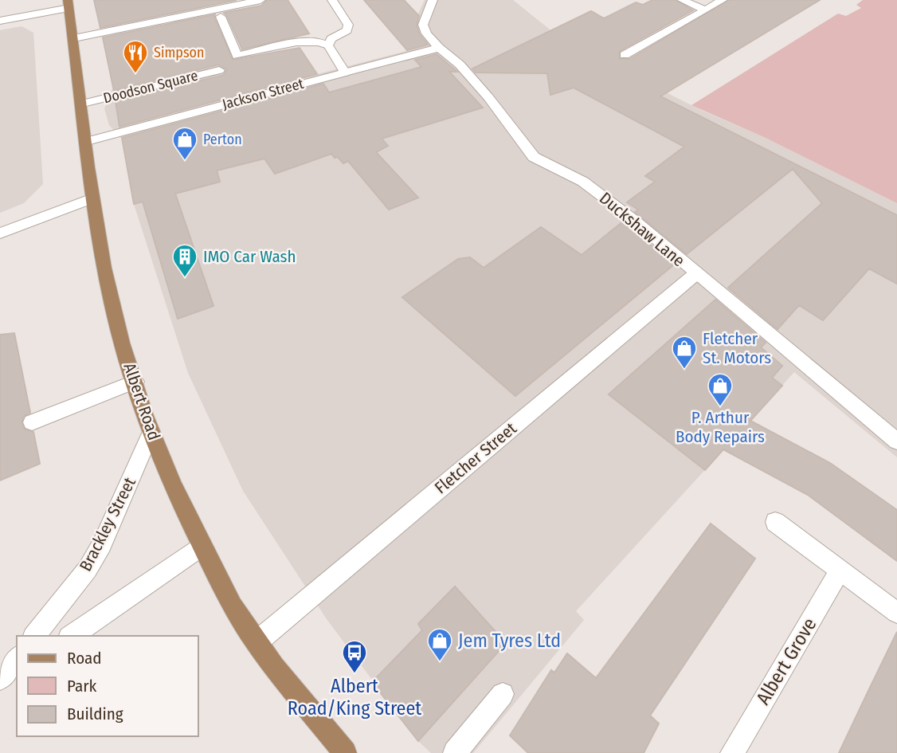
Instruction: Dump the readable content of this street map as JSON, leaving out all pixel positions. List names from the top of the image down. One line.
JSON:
{"streets":{"main road":["Albert Road"],"street":["Doodson Square","Jackson Street","Duckshaw Lane","Fletcher Street","Brackley Street","Albert Grove"]},"crossings":[["Doodson Square","Albert Road"],["Jackson Street","Duckshaw Lane"],["Jackson Street","Albert Road"],["Duckshaw Lane","Fletcher Street"],["Albert Road","Fletcher Street"],["Albert Road","Brackley Street"]],"places":{"restaurant":["Simpson"],"shop":["Perton","Fletcher St. Motors","P. Arthur Body Repairs","Jem Tyres Ltd"],"building":["IMO Car Wash"],"bus stop":["Albert Road/King Street"]},"legend":["Road","Park","Building"]}
